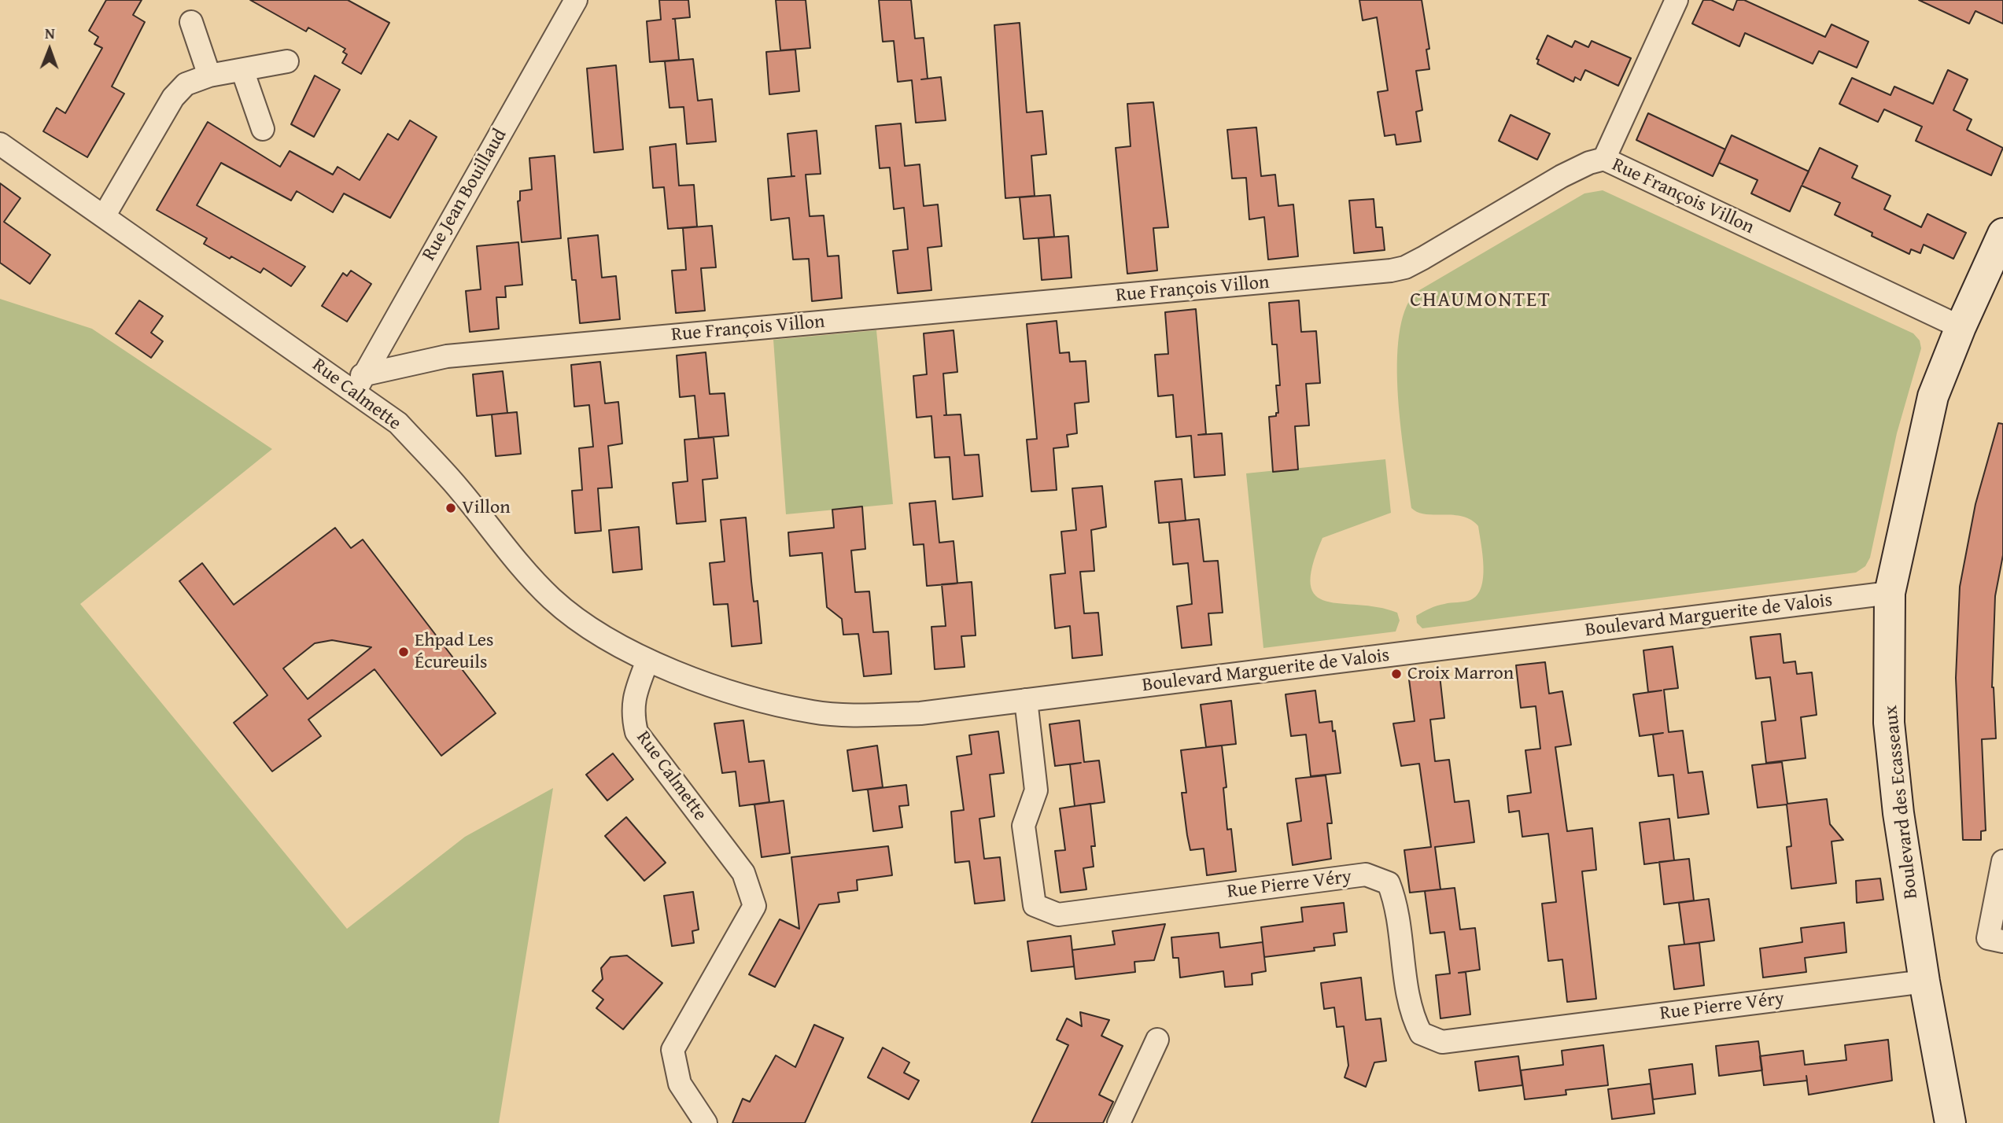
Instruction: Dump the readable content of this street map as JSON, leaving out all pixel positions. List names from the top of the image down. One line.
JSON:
{"streets":{"street":["Rue Jean Bouillaud","Rue François Villon","Rue Calmette","Boulevard Marguerite de Valois","Boulevard des Ecasseaux","Rue Pierre Véry"]},"crossings":[["Rue Jean Bouillaud","Rue François Villon"],["Rue Jean Bouillaud","Rue Calmette"],["Rue François Villon","Rue Calmette"],["Rue François Villon","Boulevard des Ecasseaux"],["Rue Calmette","Boulevard Marguerite de Valois"],["Boulevard Marguerite de Valois","Boulevard des Ecasseaux"],["Boulevard Marguerite de Valois","Rue Pierre Véry"],["Boulevard des Ecasseaux","Rue Pierre Véry"]],"districts":["CHAUMONTET"],"places":["Villon","Ehpad Les Écureuils","Croix Marron"],"north":"top"}
